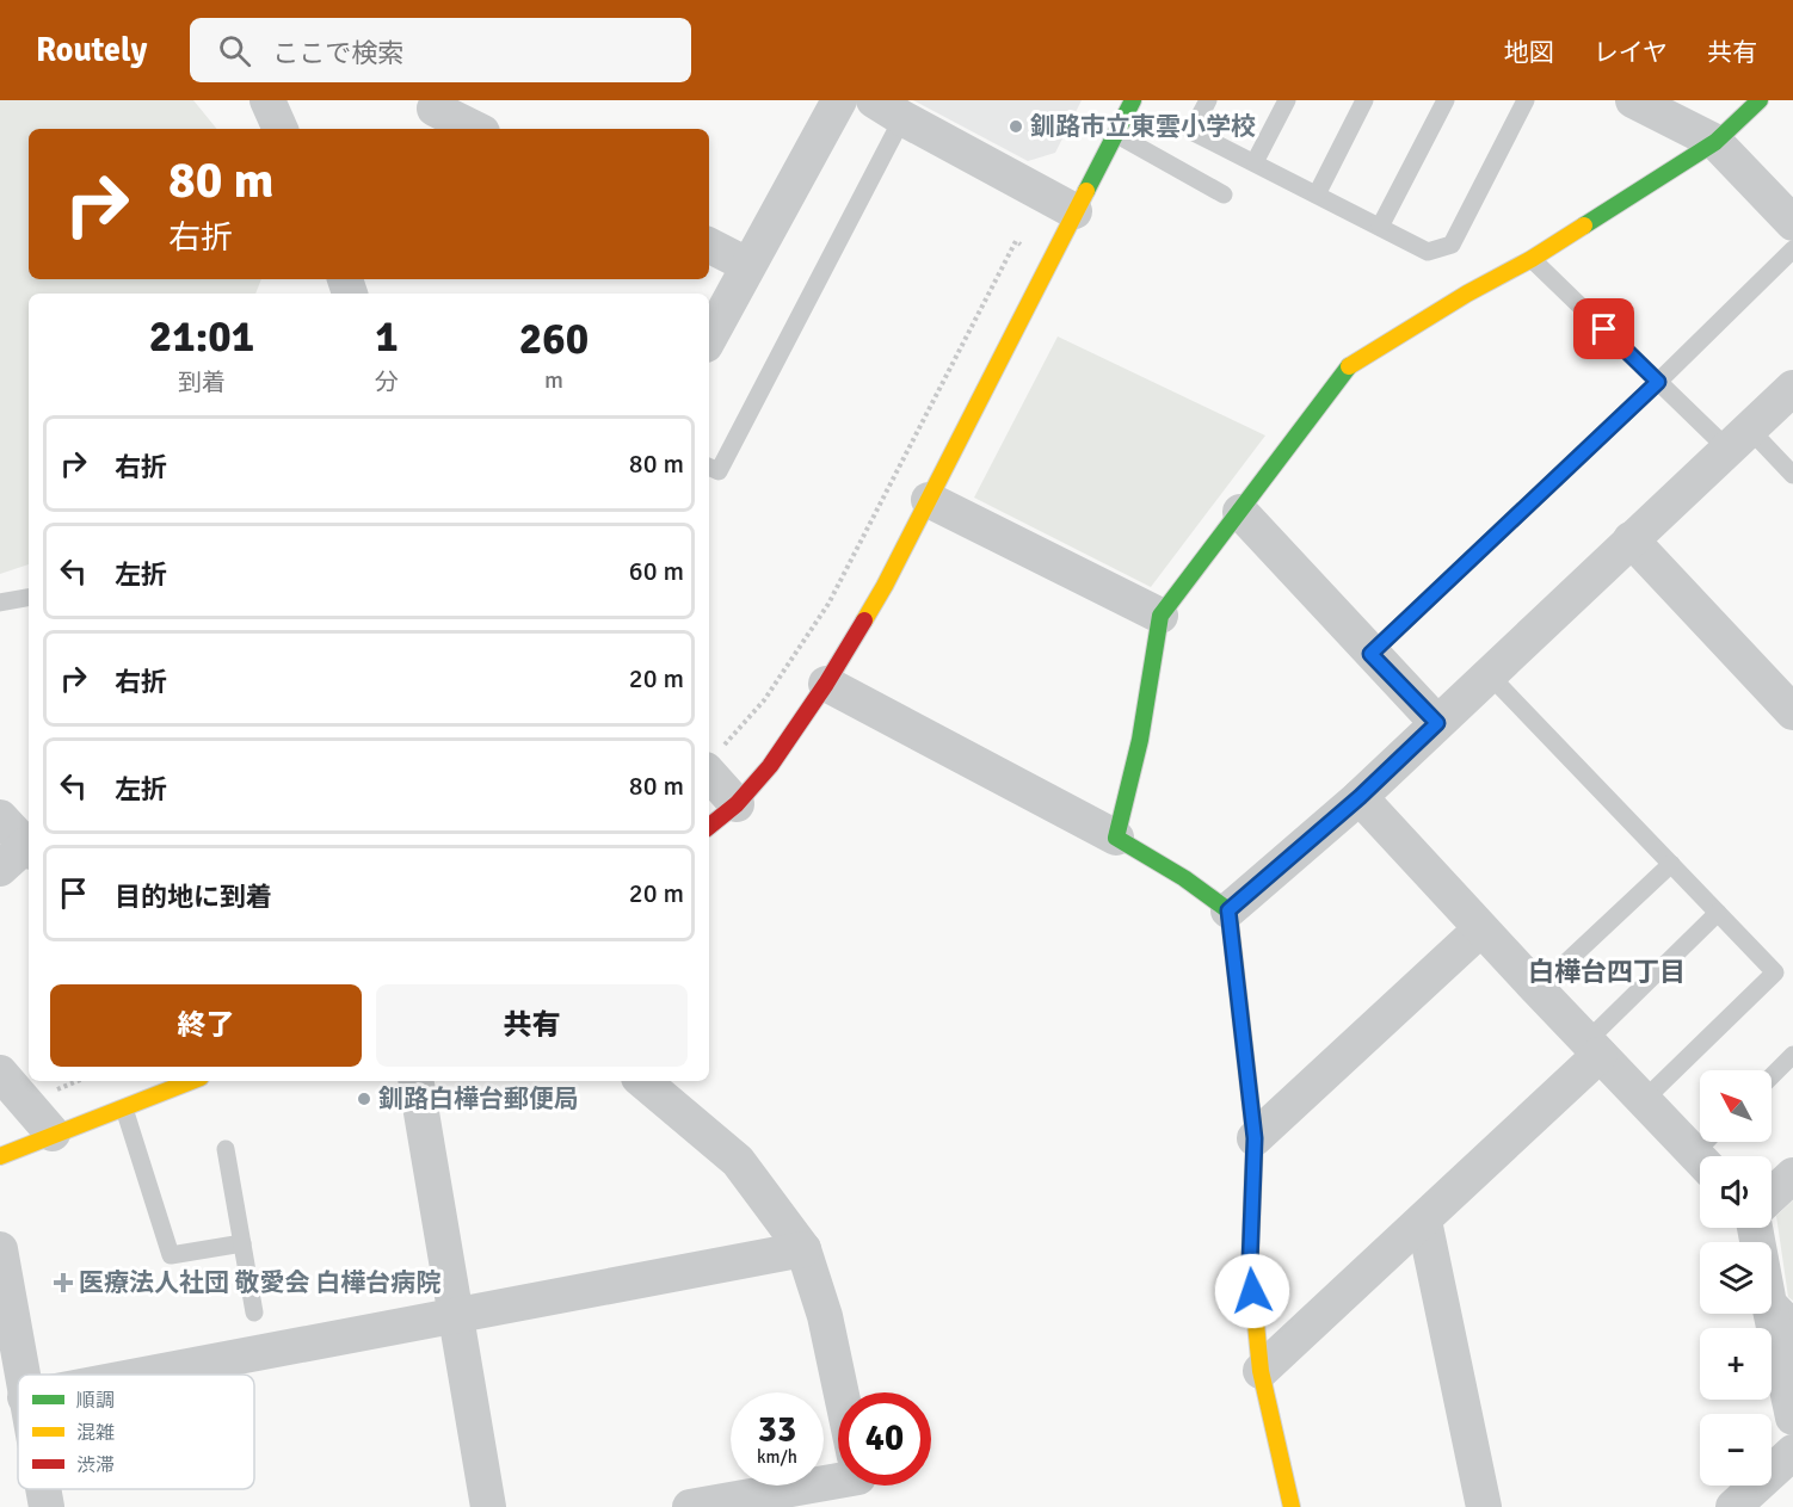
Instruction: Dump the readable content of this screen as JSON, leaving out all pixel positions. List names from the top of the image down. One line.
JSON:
{"districts":["白樺台四丁目"],"places":{"other":["釧路市立東雲小学校","釧路白樺台郵便局"],"health":["医療法人社団 敬愛会 白樺台病院"]},"legend":["順調","混雑","渋滞"],"north":"top left","page":{"header":"Routely","search":"ここで検索","nav":["地図","レイヤ","共有"],"turn":["80 m","右折"],"eta":["21:01","到着","1","分","260","m"],"list":[{"name":"右折","value":"80 m"},{"name":"左折","value":"60 m"},{"name":"右折","value":"20 m"},{"name":"左折","value":"80 m"},{"name":"目的地に到着","value":"20 m"}],"buttons":["終了","共有"],"map_buttons":["+","−"],"speed":"33 km/h","limit":"40"}}
